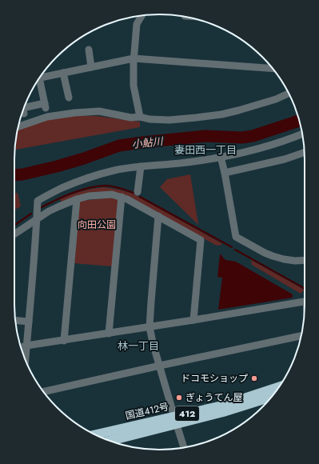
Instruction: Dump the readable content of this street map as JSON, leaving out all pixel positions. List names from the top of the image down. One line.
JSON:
{"streets":{"highway":["国道412号","412"]},"districts":["妻田西一丁目","林一丁目"],"water":["小鮎川"],"parks":["向田公園"],"places":["ドコモショップ","ぎょうてん屋"]}
